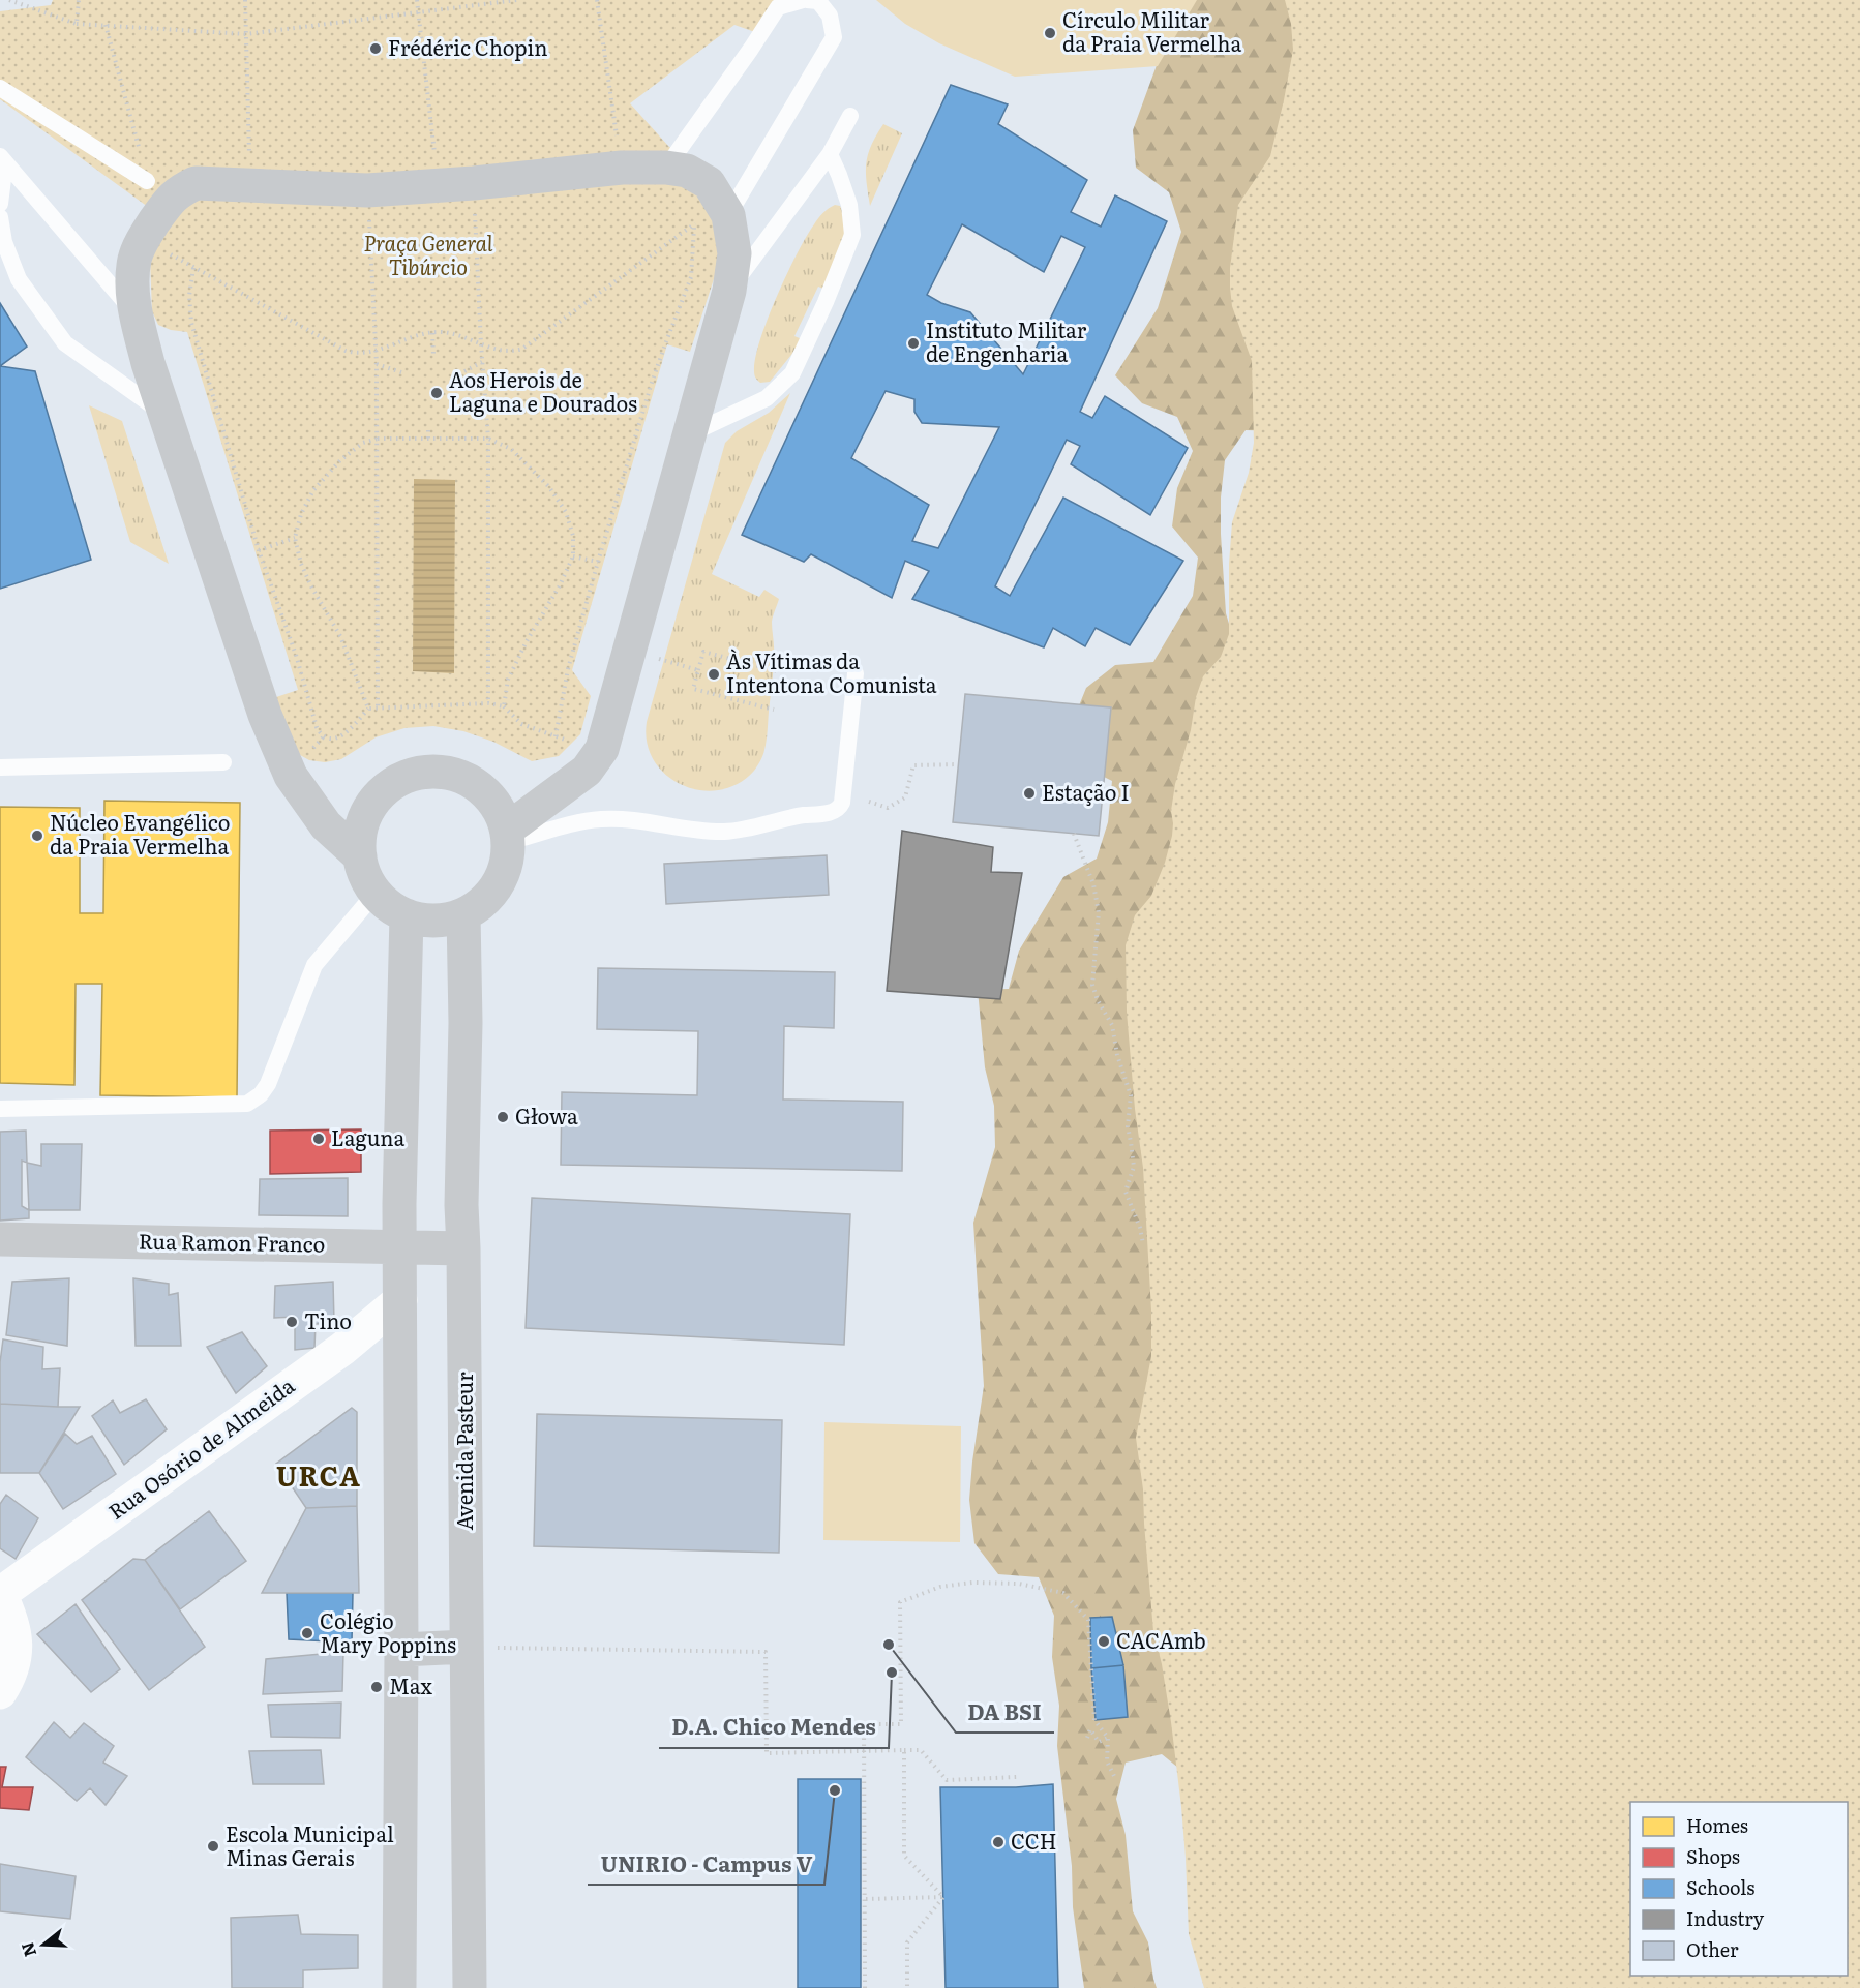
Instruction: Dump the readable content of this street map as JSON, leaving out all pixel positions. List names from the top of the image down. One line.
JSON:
{"streets":{"street":["Rua Ramon Franco","Rua Osório de Almeida","Avenida Pasteur"]},"crossings":[["Rua Ramon Franco","Avenida Pasteur"]],"districts":["URCA"],"parks":["Praça General Tibúrcio"],"places":["Círculo Militar da Praia Vermelha","Frédéric Chopin","Instituto Militar de Engenharia","Aos Herois de Laguna e Dourados","Às Vítimas da Intentona Comunista","Estação I","Núcleo Evangélico da Praia Vermelha","Głowa","Laguna","Tino","Colégio Mary Poppins","CACAmb","DA BSI","D.A. Chico Mendes","Max","UNIRIO - Campus V","CCH","Escola Municipal Minas Gerais"],"legend":["Homes","Shops","Schools","Industry","Other"],"north":"left"}
